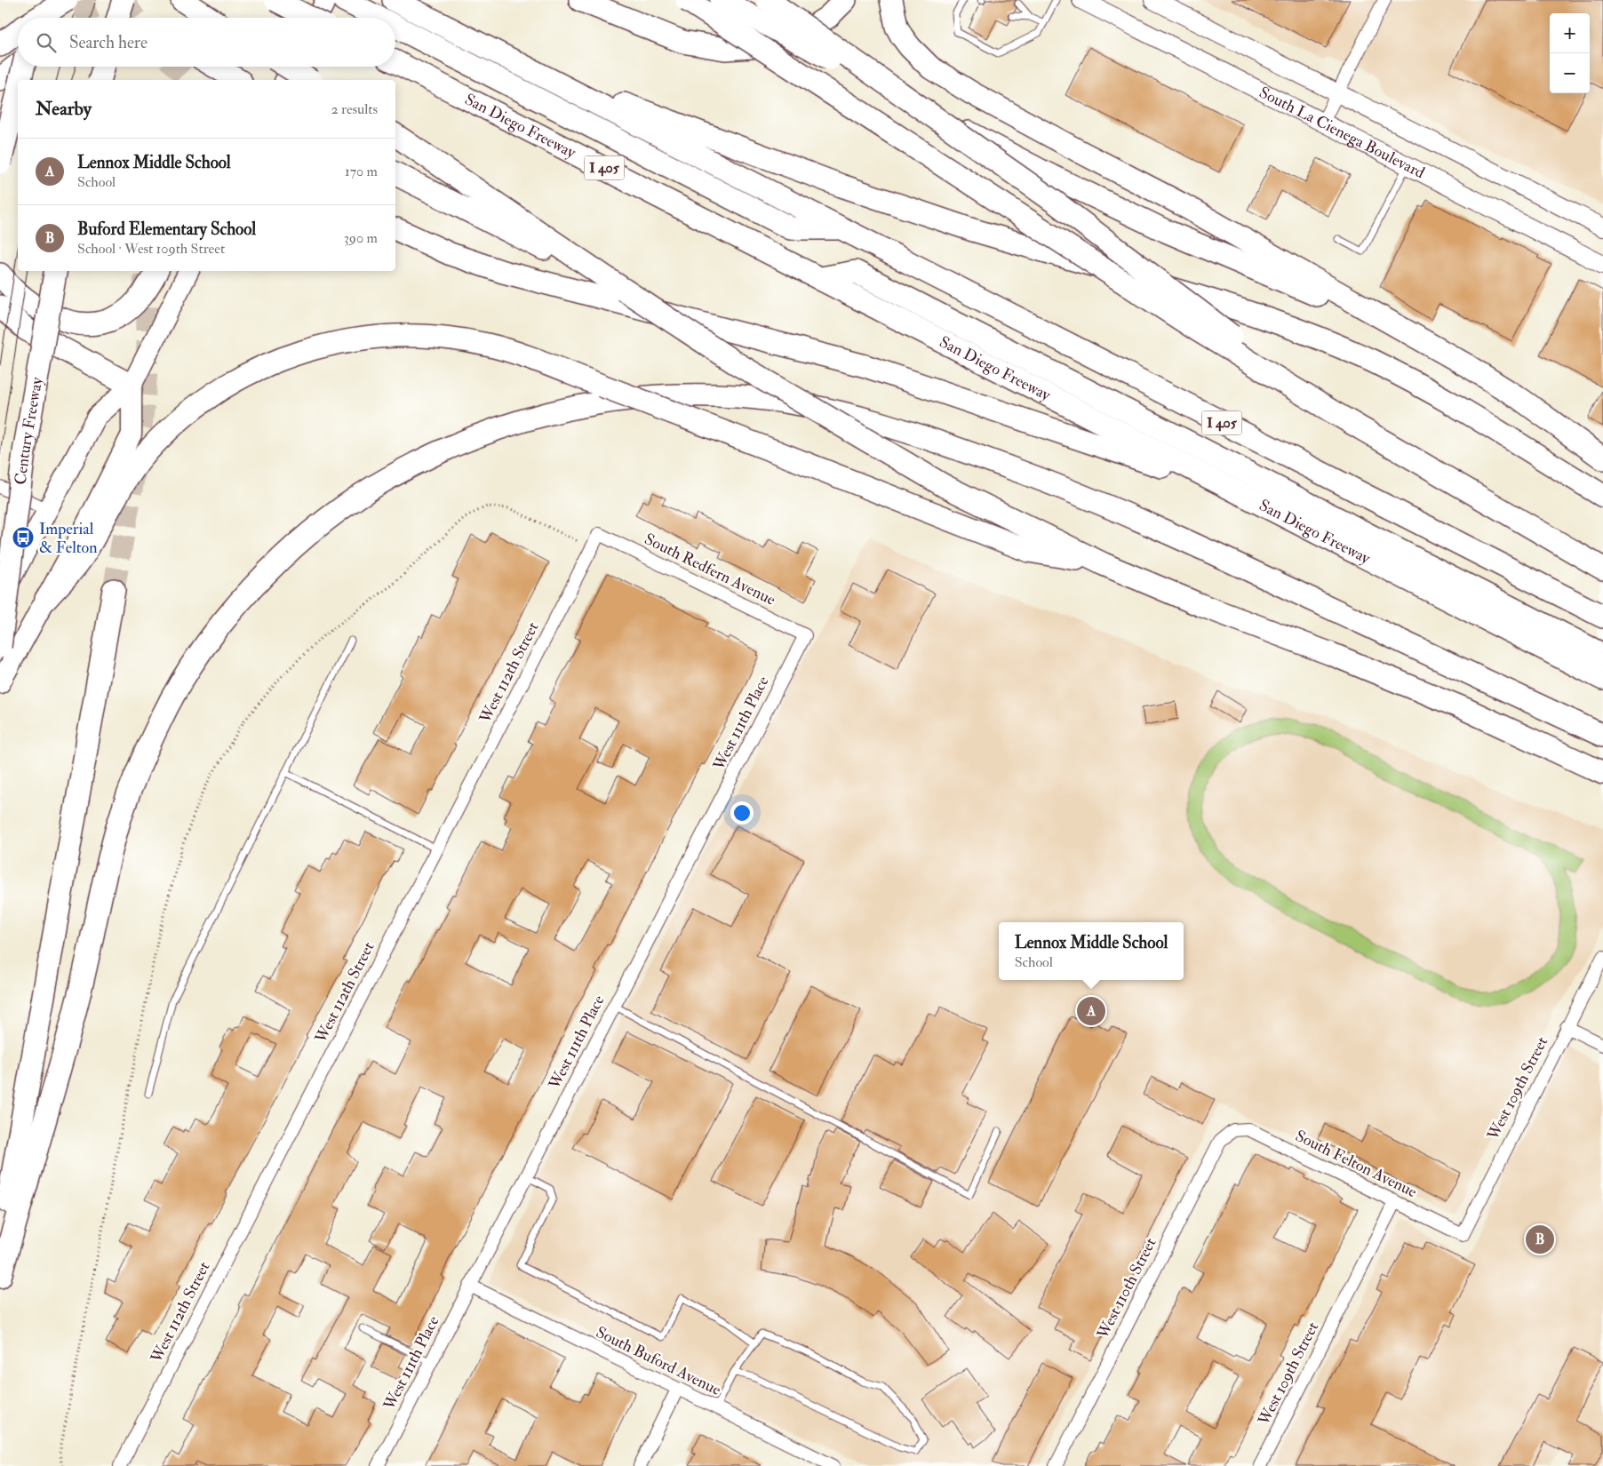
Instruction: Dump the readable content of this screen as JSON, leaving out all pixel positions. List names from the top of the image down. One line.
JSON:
{"streets":{"highway":["San Diego Freeway","I 405","Century Freeway"],"main road":["South La Cienega Boulevard"],"street":["South Redfern Avenue","West 112th Street","West 111th Place","West 109th Street","South Felton Avenue","West 110th Street","South Buford Avenue"]},"crossings":[["South Redfern Avenue","West 112th Street"],["South Redfern Avenue","West 111th Place"],["West 111th Place","South Buford Avenue"],["West 109th Street","South Felton Avenue"],["South Felton Avenue","West 110th Street"]],"places":{"bus stop":["Imperial & Felton"]},"page":{"map_buttons":["+","−"],"search":"Search here","heading":["Nearby","2 results"],"list":[{"mark":"A","name":"Lennox Middle School","note":"School","value":"170 m"},{"mark":"B","name":"Buford Elementary School","note":"School · West 109th Street","value":"390 m"}],"popup":["Lennox Middle School","School"],"pins":["A","B"]}}
